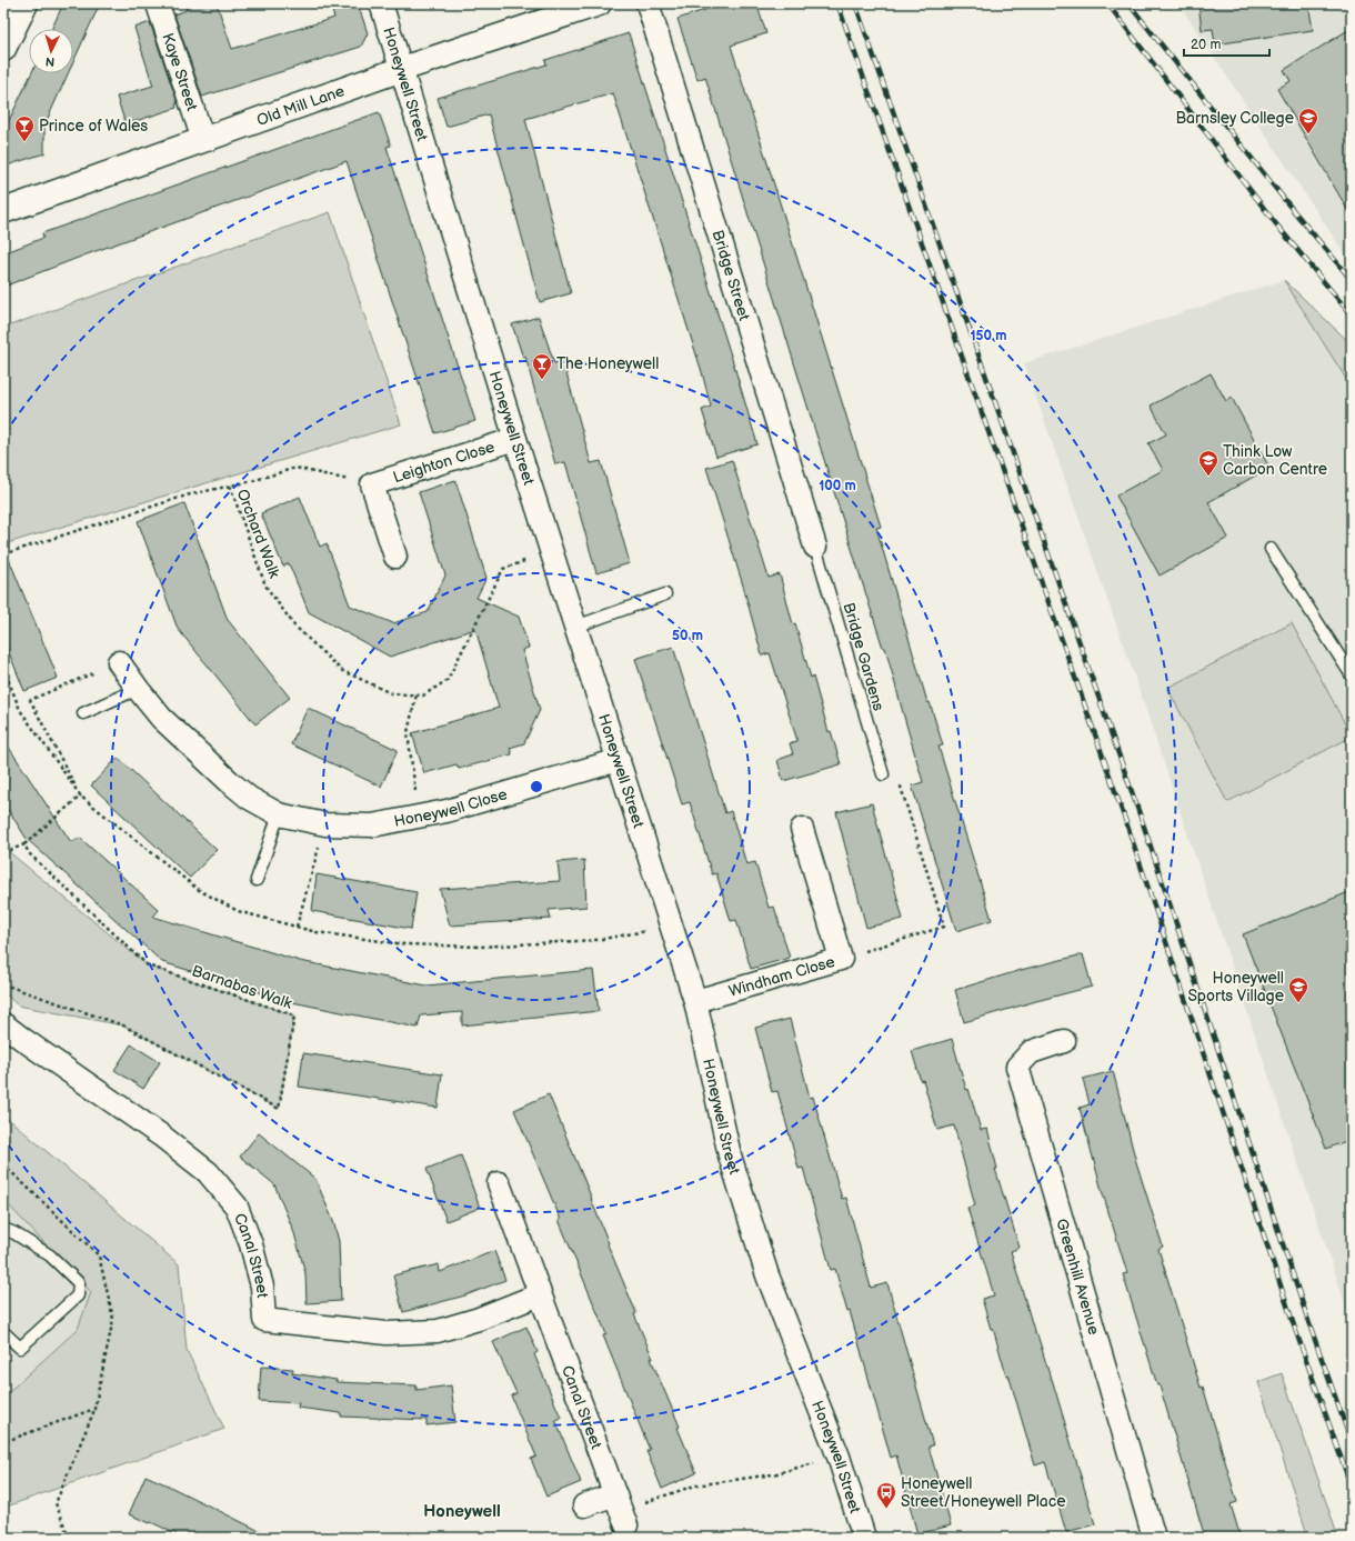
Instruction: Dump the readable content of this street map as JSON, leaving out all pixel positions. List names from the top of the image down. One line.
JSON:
{"streets":{"main road":["Old Mill Lane"],"street":["Kaye Street","Honeywell Street","Bridge Street","Leighton Close","Honeywell Close","Windham Close","Canal Street","Greenhill Avenue"],"lane":["Bridge Gardens"],"path":["Orchard Walk","Barnabas Walk"]},"crossings":[["Kaye Street","Old Mill Lane"],["Honeywell Street","Old Mill Lane"],["Honeywell Street","Leighton Close"],["Honeywell Street","Orchard Walk"],["Honeywell Street","Honeywell Close"],["Honeywell Street","Windham Close"],["Bridge Street","Bridge Gardens"],["Leighton Close","Orchard Walk"]],"districts":["Honeywell"],"places":{"school or university":["Barnsley College","Think Low Carbon Centre","Honeywell Sports Village"],"bar":["Prince of Wales","The Honeywell"],"bus stop":["Honeywell Street/Honeywell Place"]},"scale_bar":"20 m","north":"bottom","rings":["150 m","100 m","50 m"]}
